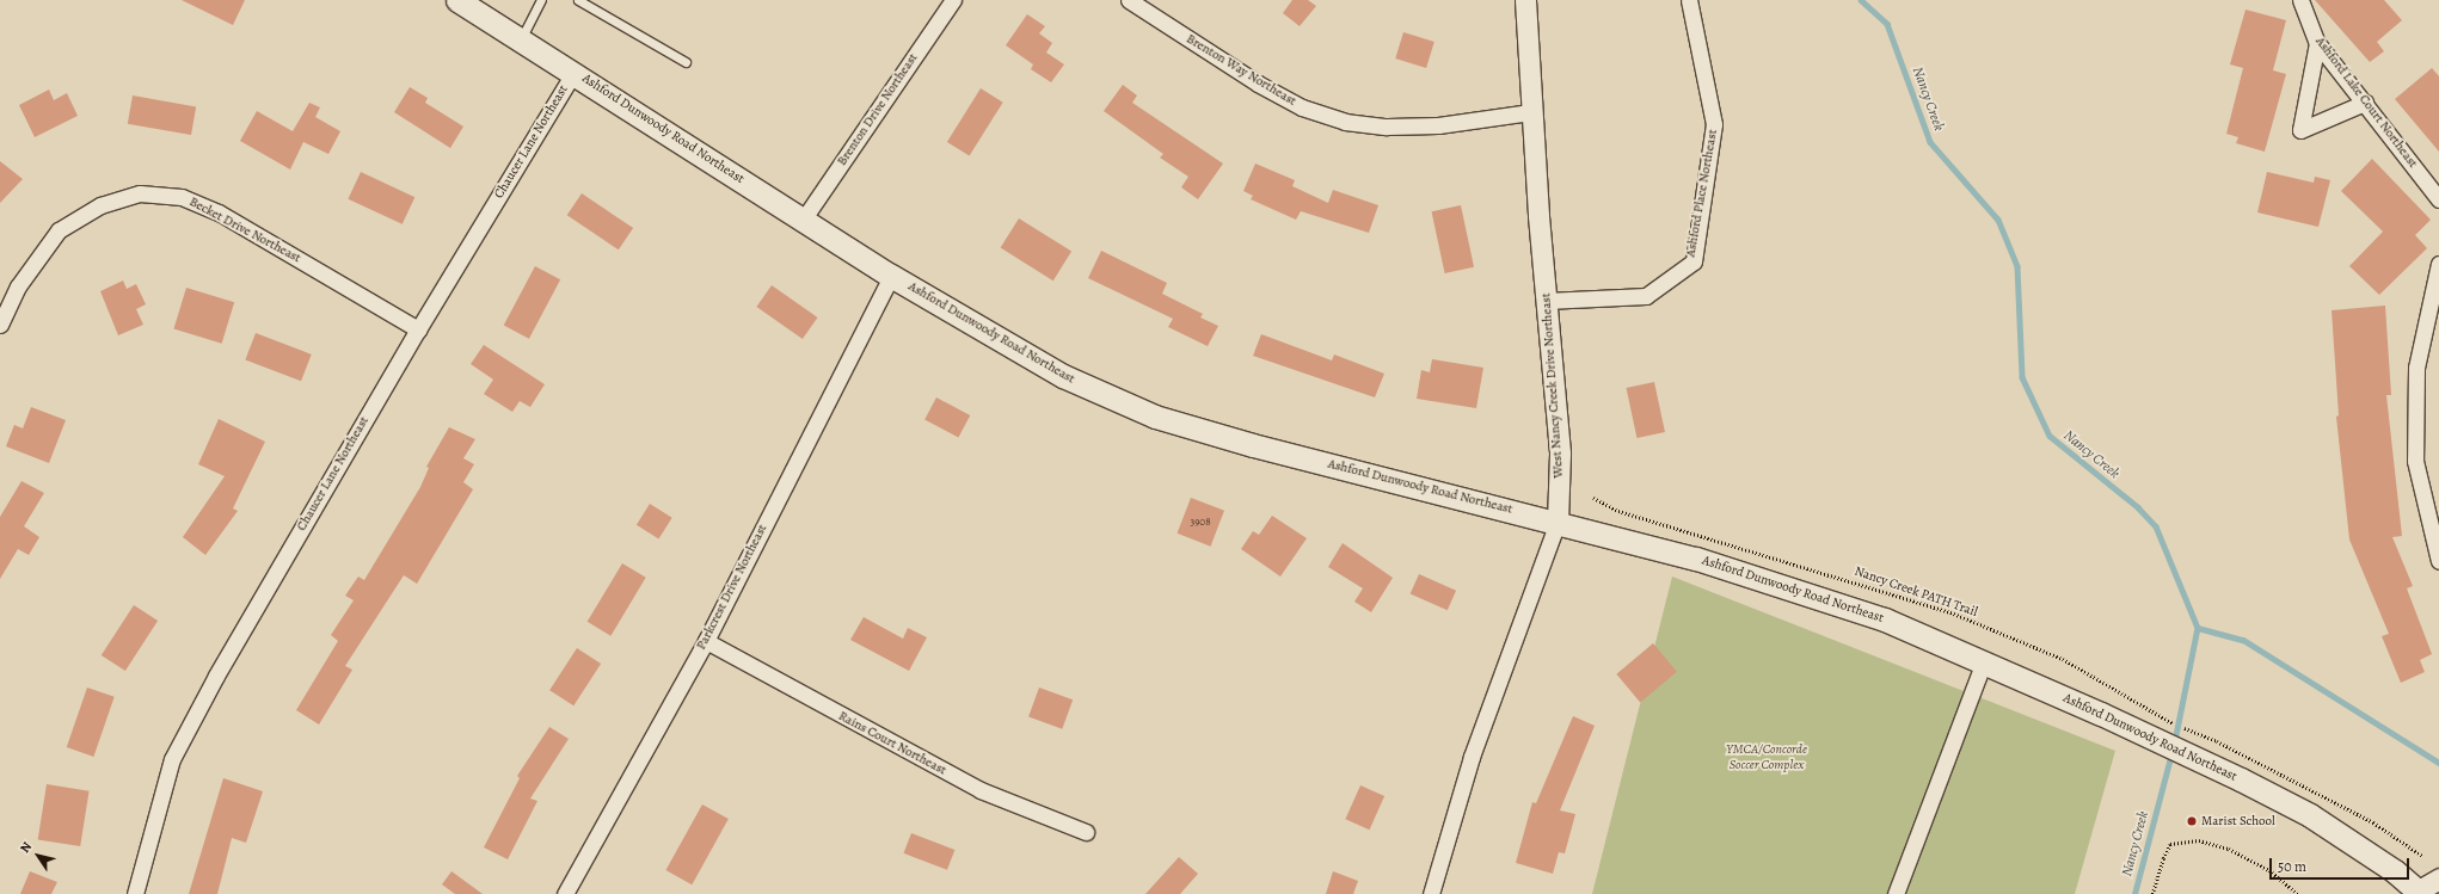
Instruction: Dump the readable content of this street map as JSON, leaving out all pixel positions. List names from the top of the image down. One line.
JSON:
{"streets":{"main road":["Ashford Dunwoody Road Northeast"],"street":["Brenton Way Northeast","Ashford Lake Court Northeast","Brenton Drive Northeast","Chaucer Lane Northeast","Ashford Place Northeast","Becket Drive Northeast","West Nancy Creek Drive Northeast","Parkcrest Drive Northeast","Rains Court Northeast"],"path":["Nancy Creek PATH Trail"]},"crossings":[["Brenton Way Northeast","West Nancy Creek Drive Northeast"],["Brenton Drive Northeast","Ashford Dunwoody Road Northeast"],["Ashford Dunwoody Road Northeast","Chaucer Lane Northeast"],["Ashford Dunwoody Road Northeast","West Nancy Creek Drive Northeast"],["Ashford Dunwoody Road Northeast","Parkcrest Drive Northeast"],["Chaucer Lane Northeast","Becket Drive Northeast"],["Ashford Place Northeast","West Nancy Creek Drive Northeast"],["Parkcrest Drive Northeast","Rains Court Northeast"]],"water":["Nancy Creek"],"parks":["YMCA/Concorde Soccer Complex"],"places":["Marist School"],"house_numbers":["3908"],"scale_bar":"50 m","north":"top left"}
